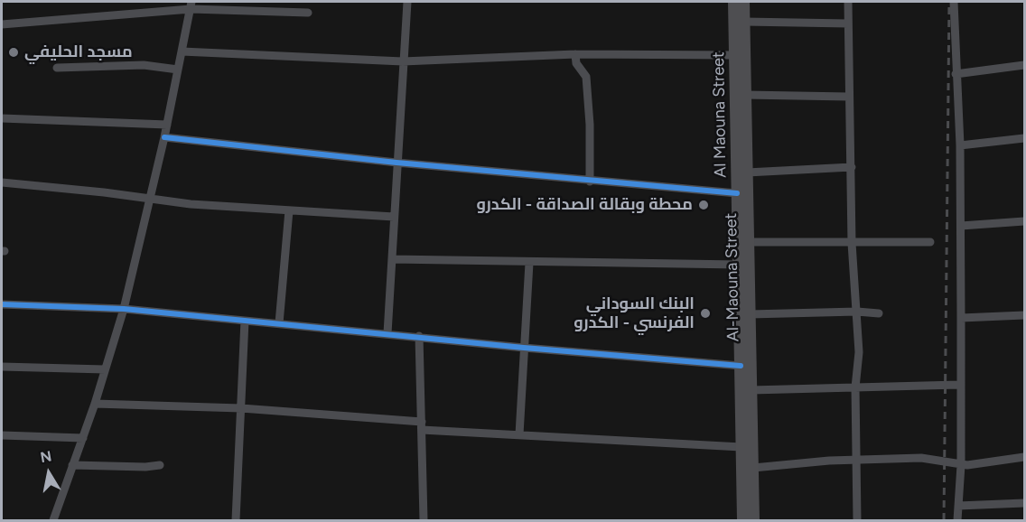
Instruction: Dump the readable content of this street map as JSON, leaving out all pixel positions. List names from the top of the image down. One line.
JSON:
{"streets":{"highway":["Al Maouna Street","Al-Maouna Street"]},"crossings":[["Al Maouna Street","Al-Maouna Street"]],"places":["مسجد الحليفي","محطة وبقالة الصداقة - الكدرو","البنك السوداني الفرنسي - الكدرو"],"north":"top"}
